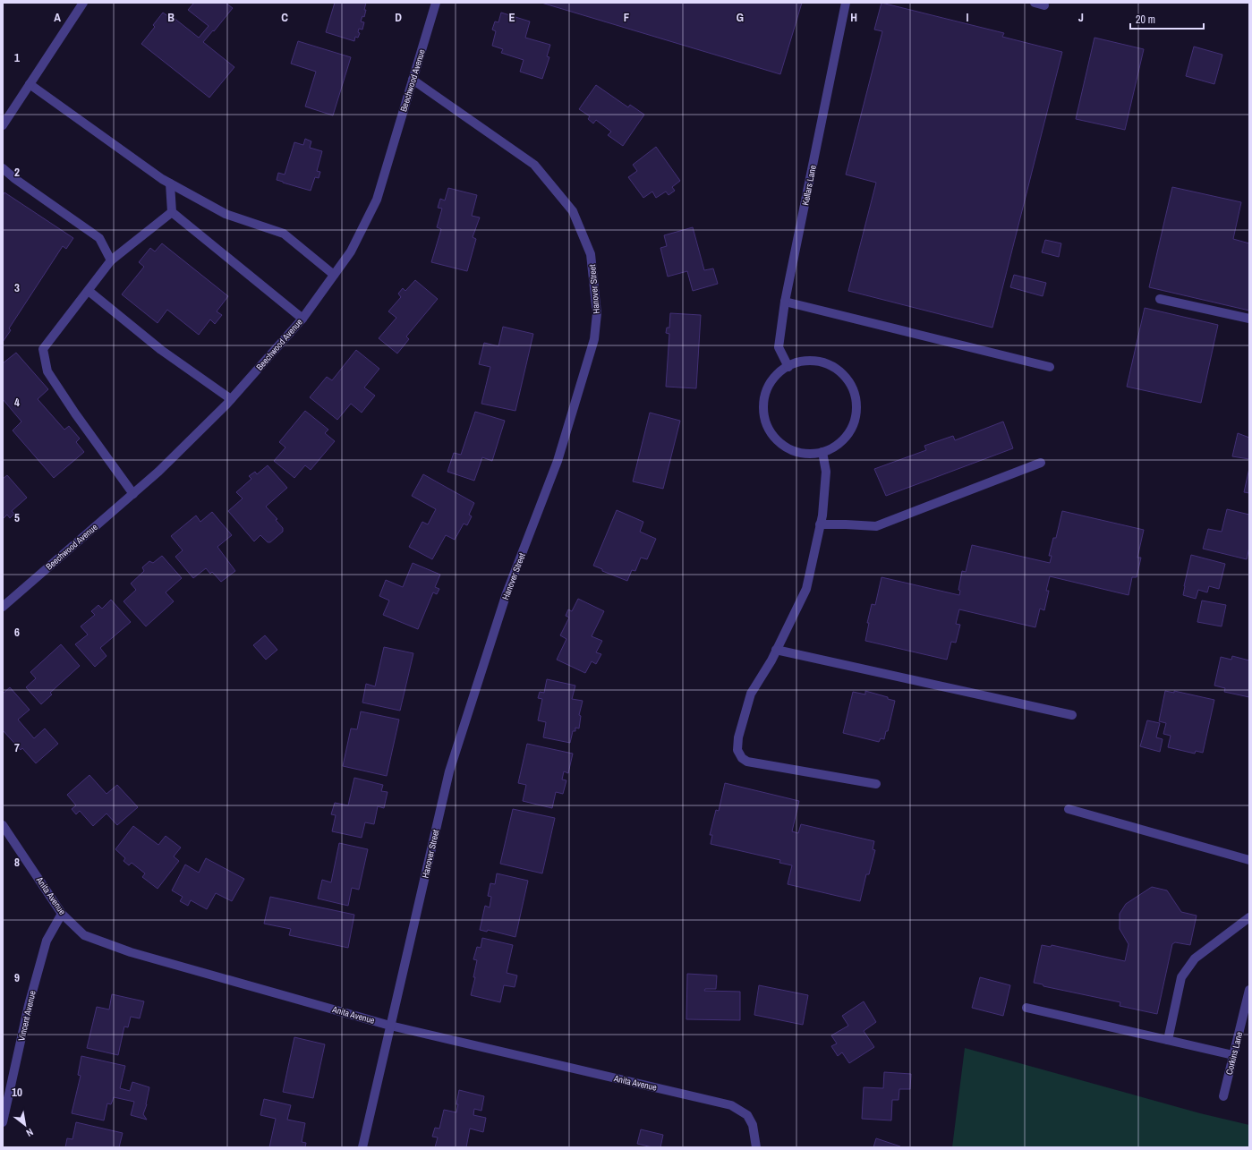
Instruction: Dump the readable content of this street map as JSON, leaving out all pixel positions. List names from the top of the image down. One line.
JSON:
{"streets":{"street":["Beechwood Avenue","Kellars Lane","Hanover Street","Anita Avenue","Vincent Avenue","Corkins Lane"]},"crossings":[["Beechwood Avenue","Hanover Street"],["Hanover Street","Anita Avenue"],["Anita Avenue","Vincent Avenue"]],"scale_bar":"20 m","north":"bottom right","grid":{"columns":["A","B","C","D","E","F","G","H","I","J"],"rows":["1","2","3","4","5","6","7","8","9","10"]}}
